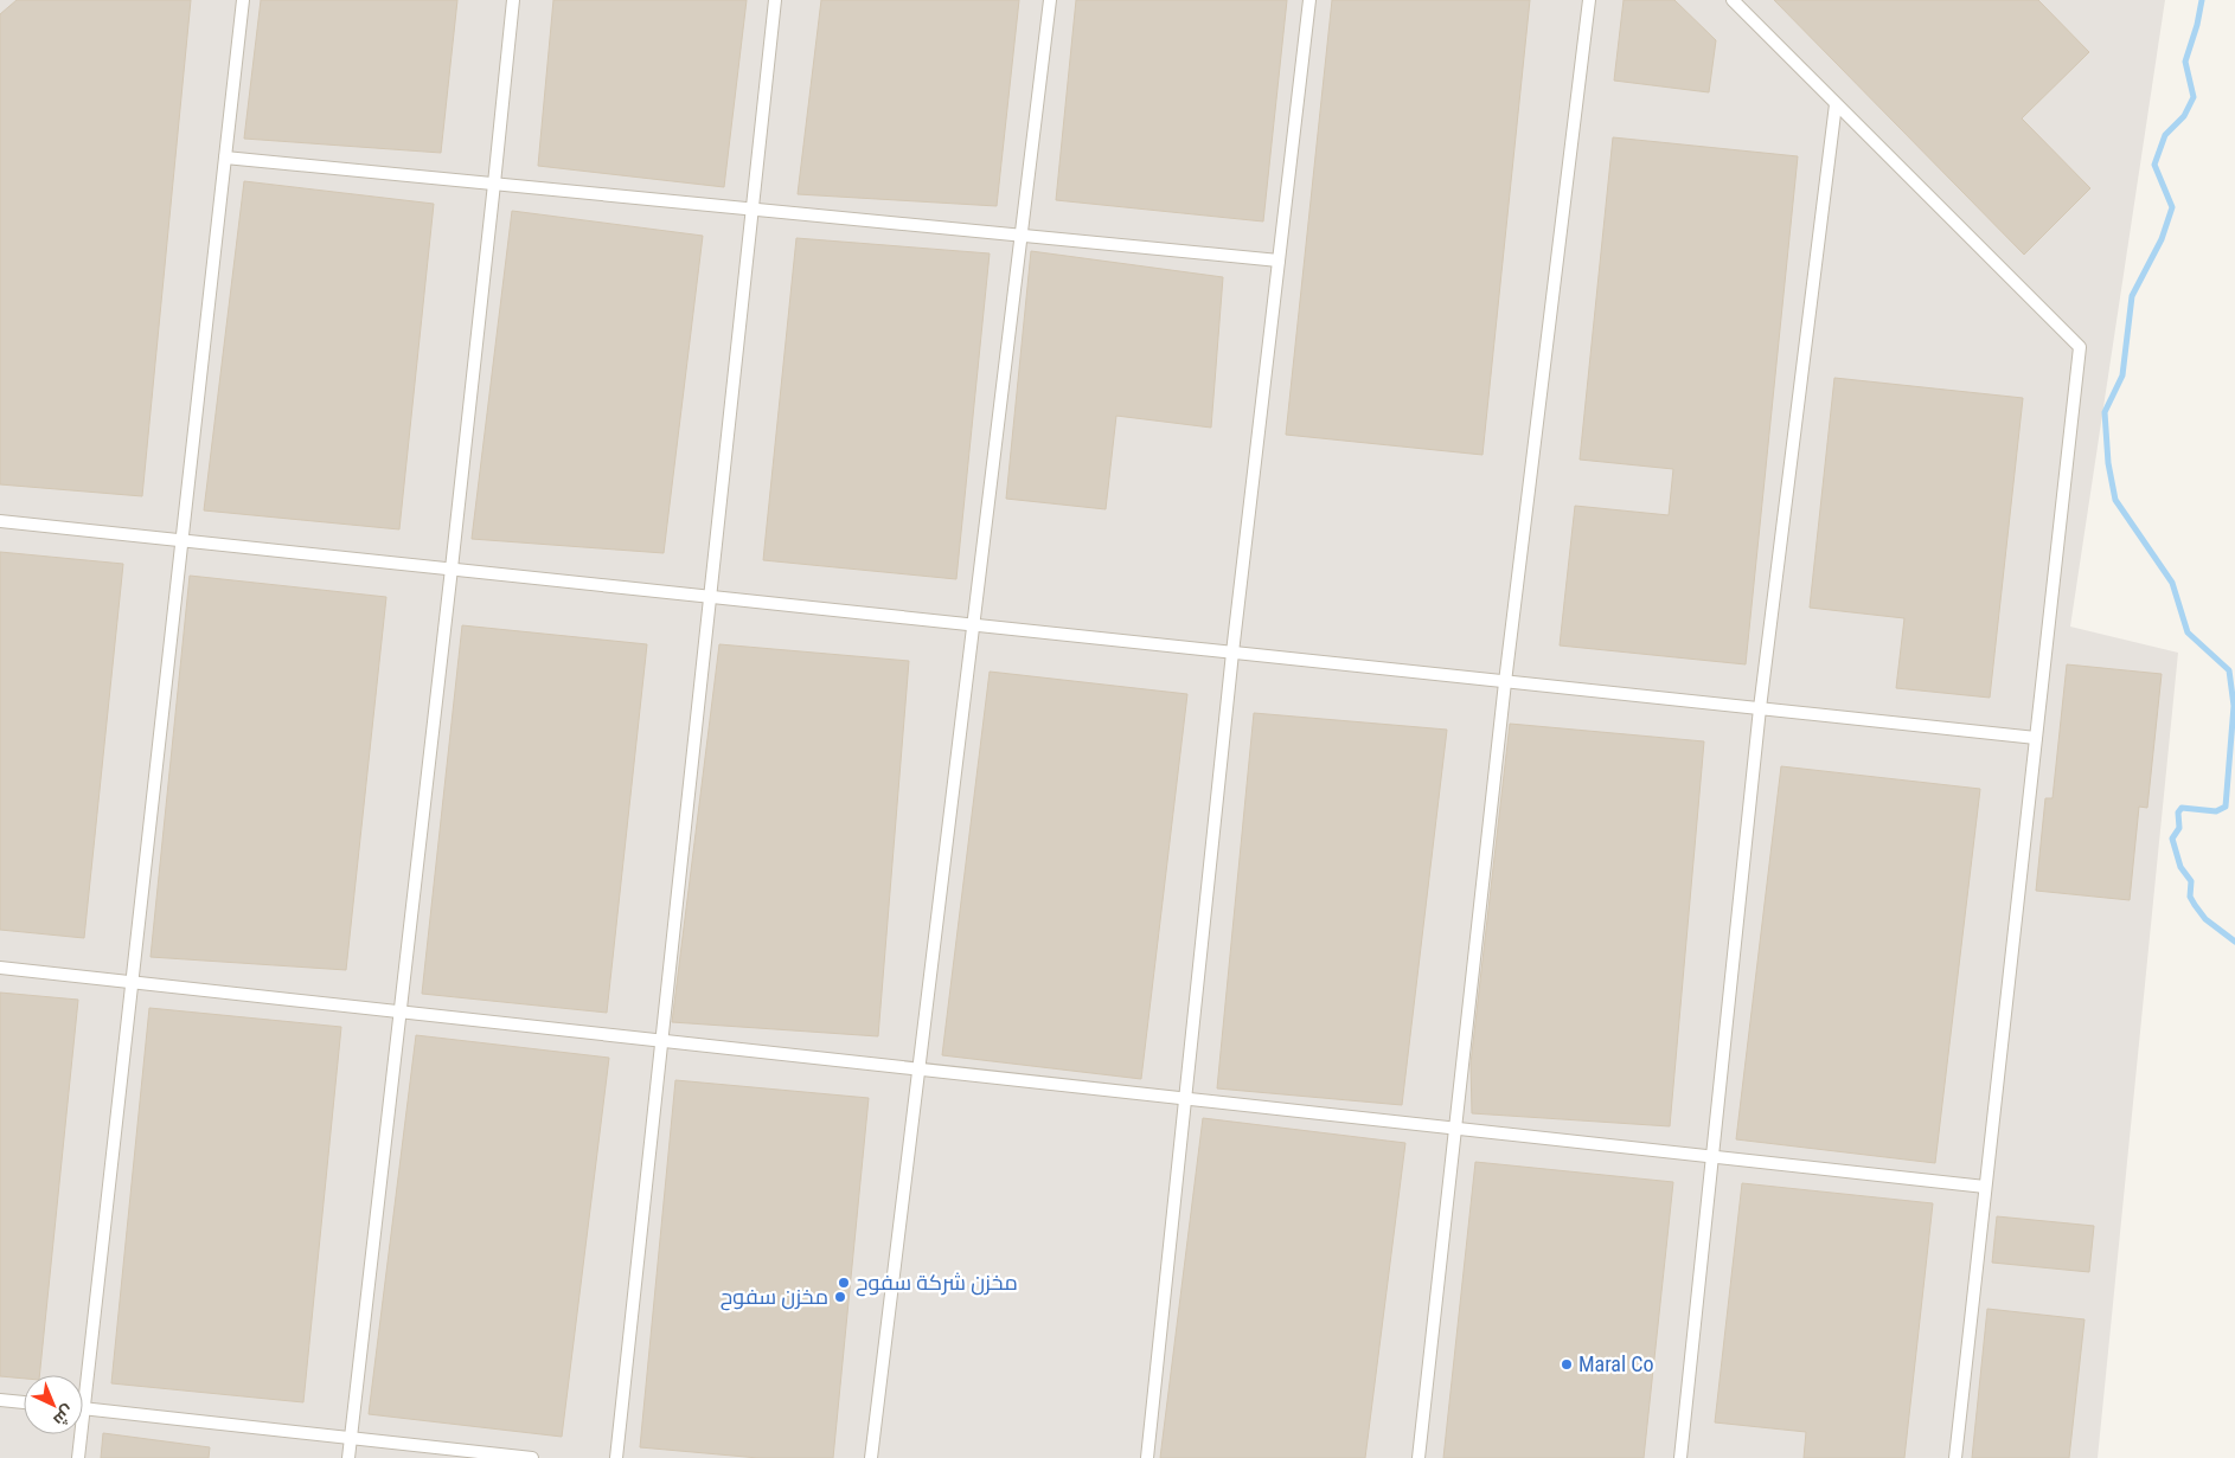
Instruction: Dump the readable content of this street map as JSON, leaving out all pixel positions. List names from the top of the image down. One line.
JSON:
{"places":["مخزن شركة سفوح","مخزن سفوح","Maral Co"],"north":"bottom right"}
